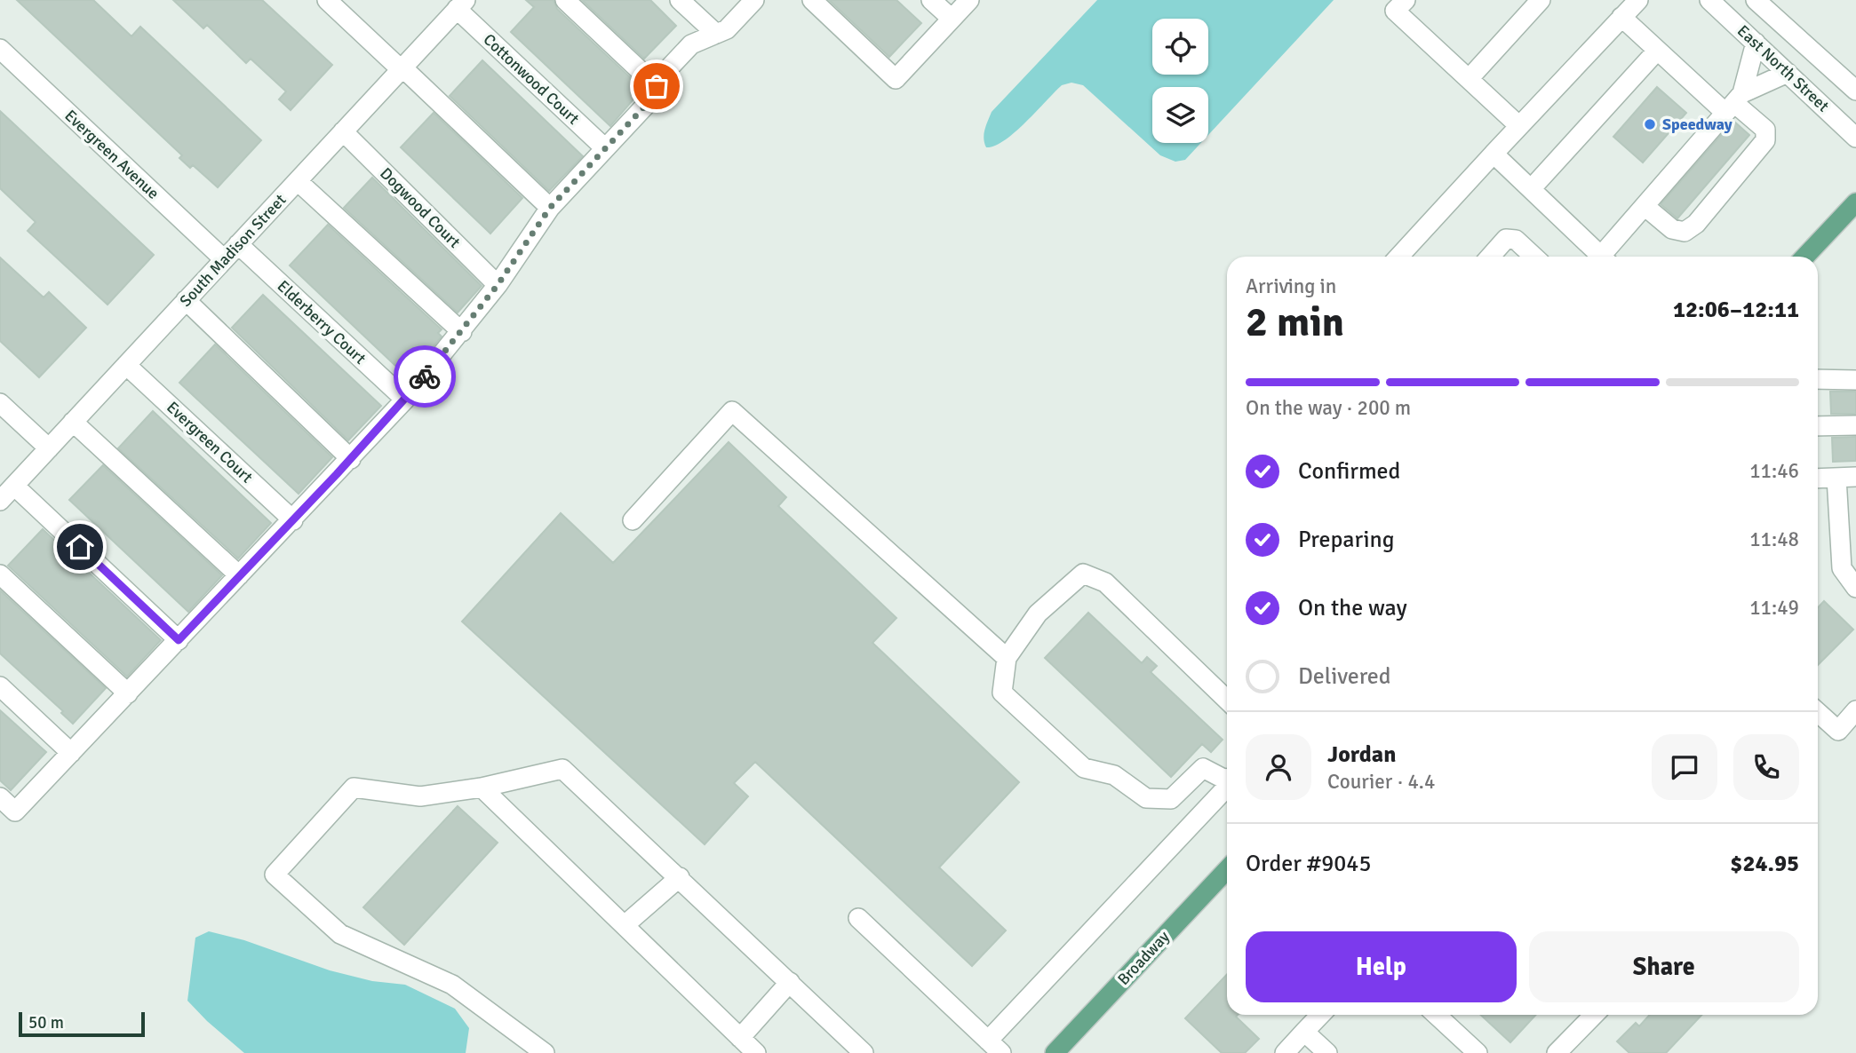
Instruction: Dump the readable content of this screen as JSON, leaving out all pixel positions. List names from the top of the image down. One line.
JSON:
{"streets":{"main road":["Broadway"],"street":["East North Street","Cottonwood Court","Evergreen Avenue","Dogwood Court","South Madison Street","Elderberry Court","Evergreen Court"]},"crossings":[["Cottonwood Court","South Madison Street"],["Evergreen Avenue","South Madison Street"],["Dogwood Court","South Madison Street"],["South Madison Street","Elderberry Court"],["South Madison Street","Evergreen Court"]],"places":["Speedway"],"scale_bar":"50 m","page":{"heading":["2 min","Arriving in","12:06–12:11"],"panel":["Jordan","Courier · 4.4","Order #9045","$24.95"],"bar":"On the way · 200 m","list":[["Confirmed","11:46"],["Preparing","11:48"],["On the way","11:49"],"Delivered"],"buttons":["Help","Share"],"scale":"50 m"}}
